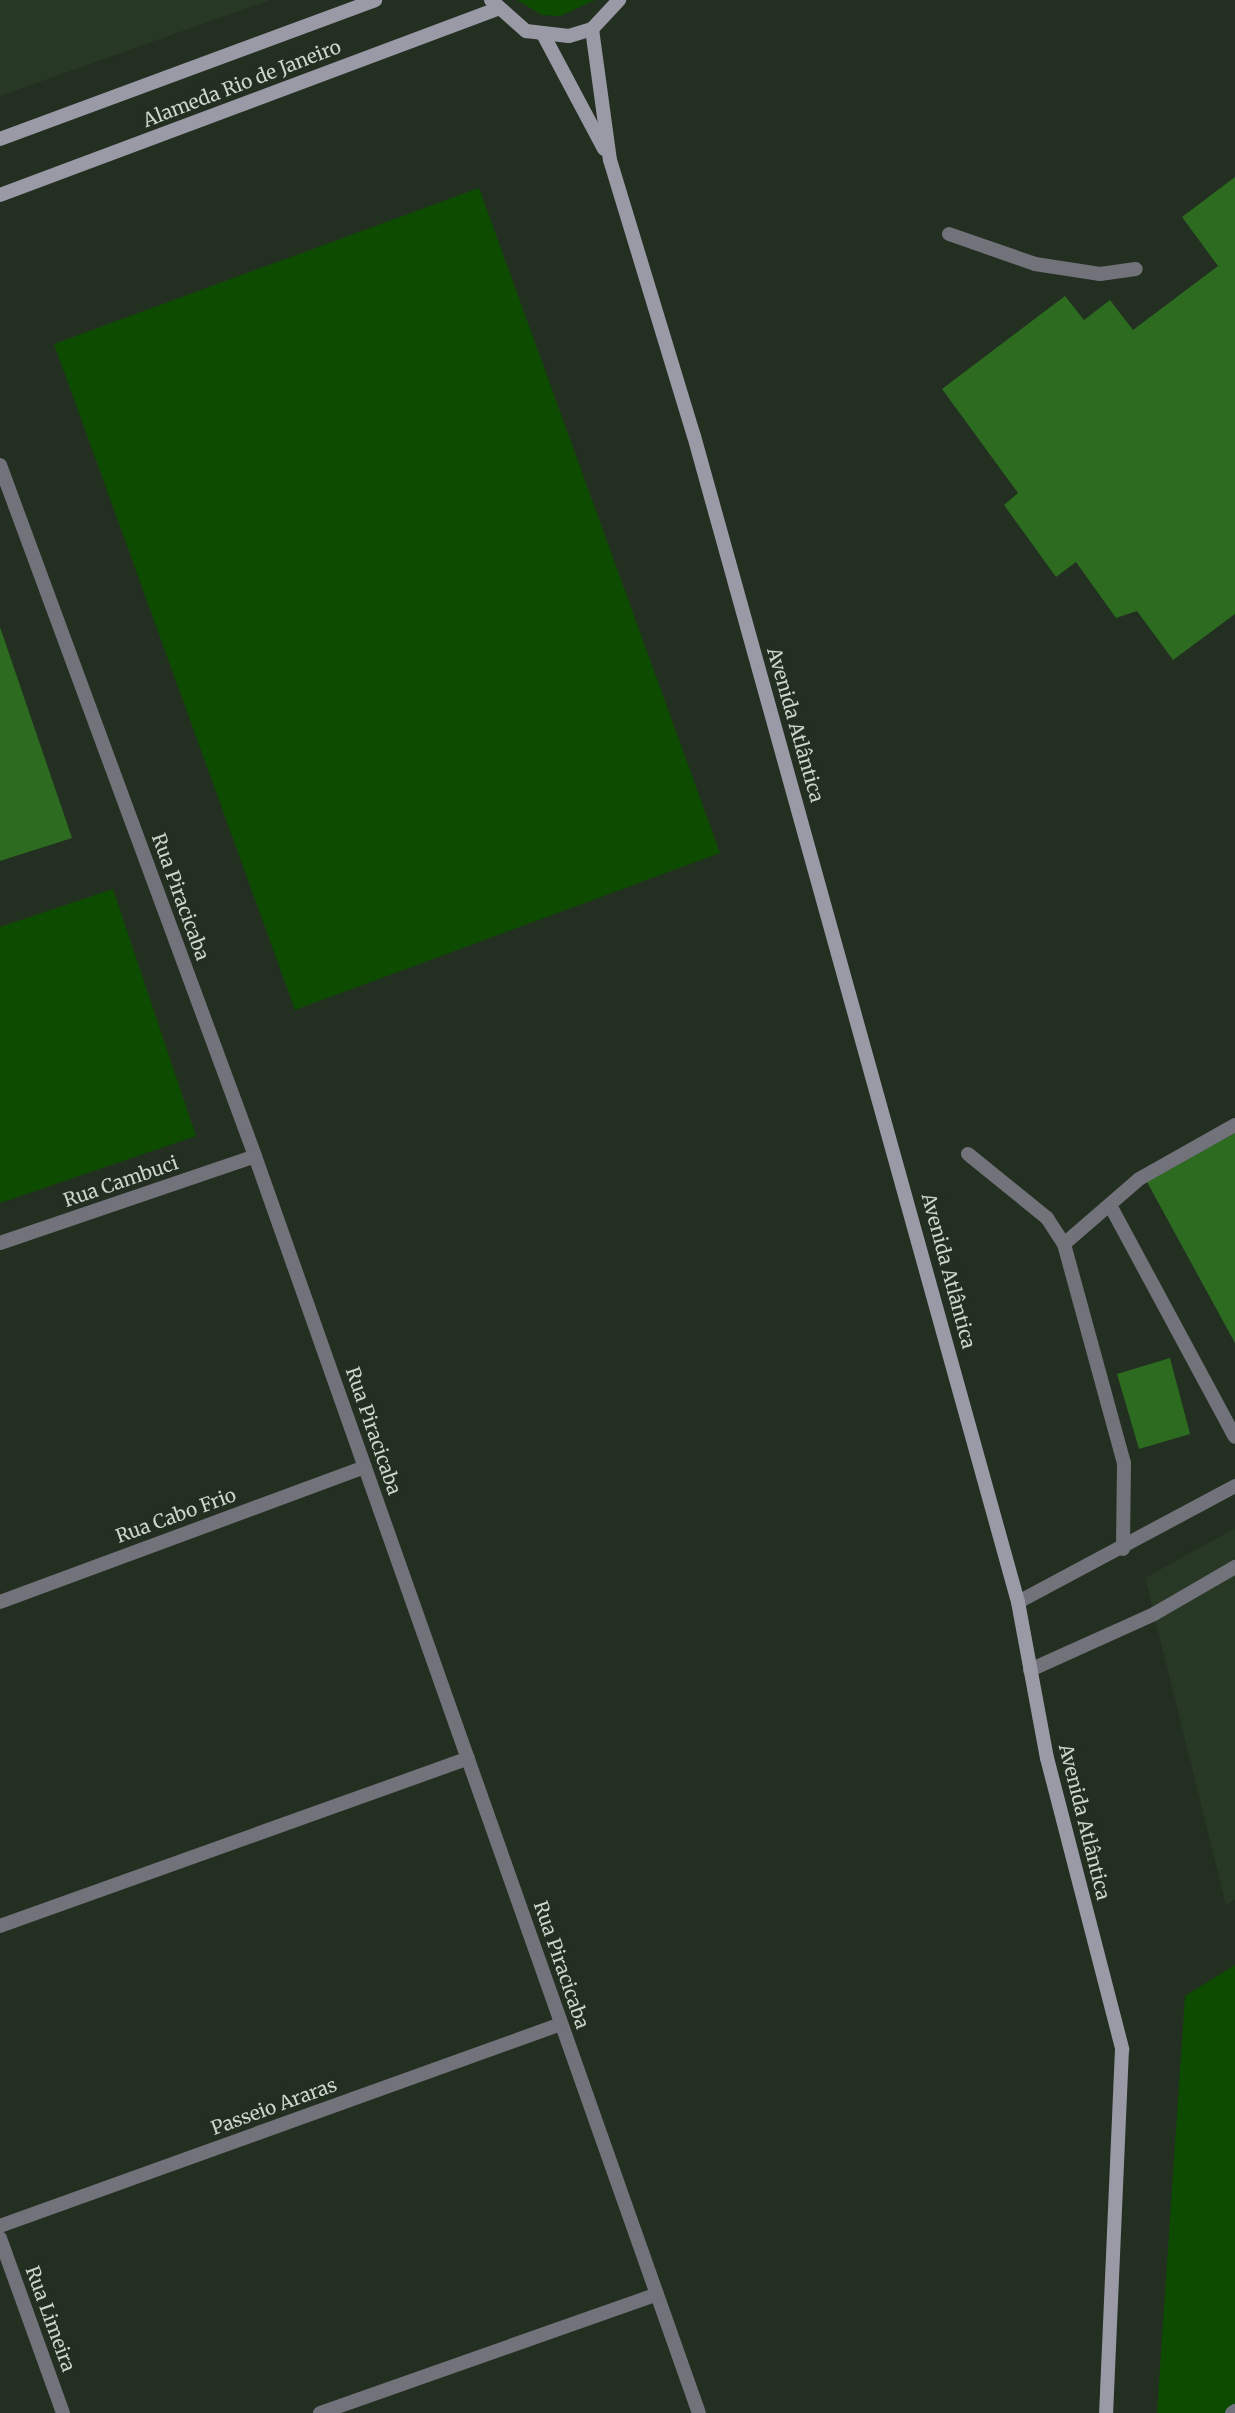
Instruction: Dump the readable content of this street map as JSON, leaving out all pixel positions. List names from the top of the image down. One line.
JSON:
{"streets":{"street":["Alameda Rio de Janeiro","Avenida Atlântica","Rua Piracicaba","Rua Cambuci","Rua Cabo Frio","Passeio Araras","Rua Limeira"]},"crossings":[["Rua Piracicaba","Rua Cambuci"],["Rua Piracicaba","Rua Cabo Frio"],["Rua Piracicaba","Passeio Araras"]]}
